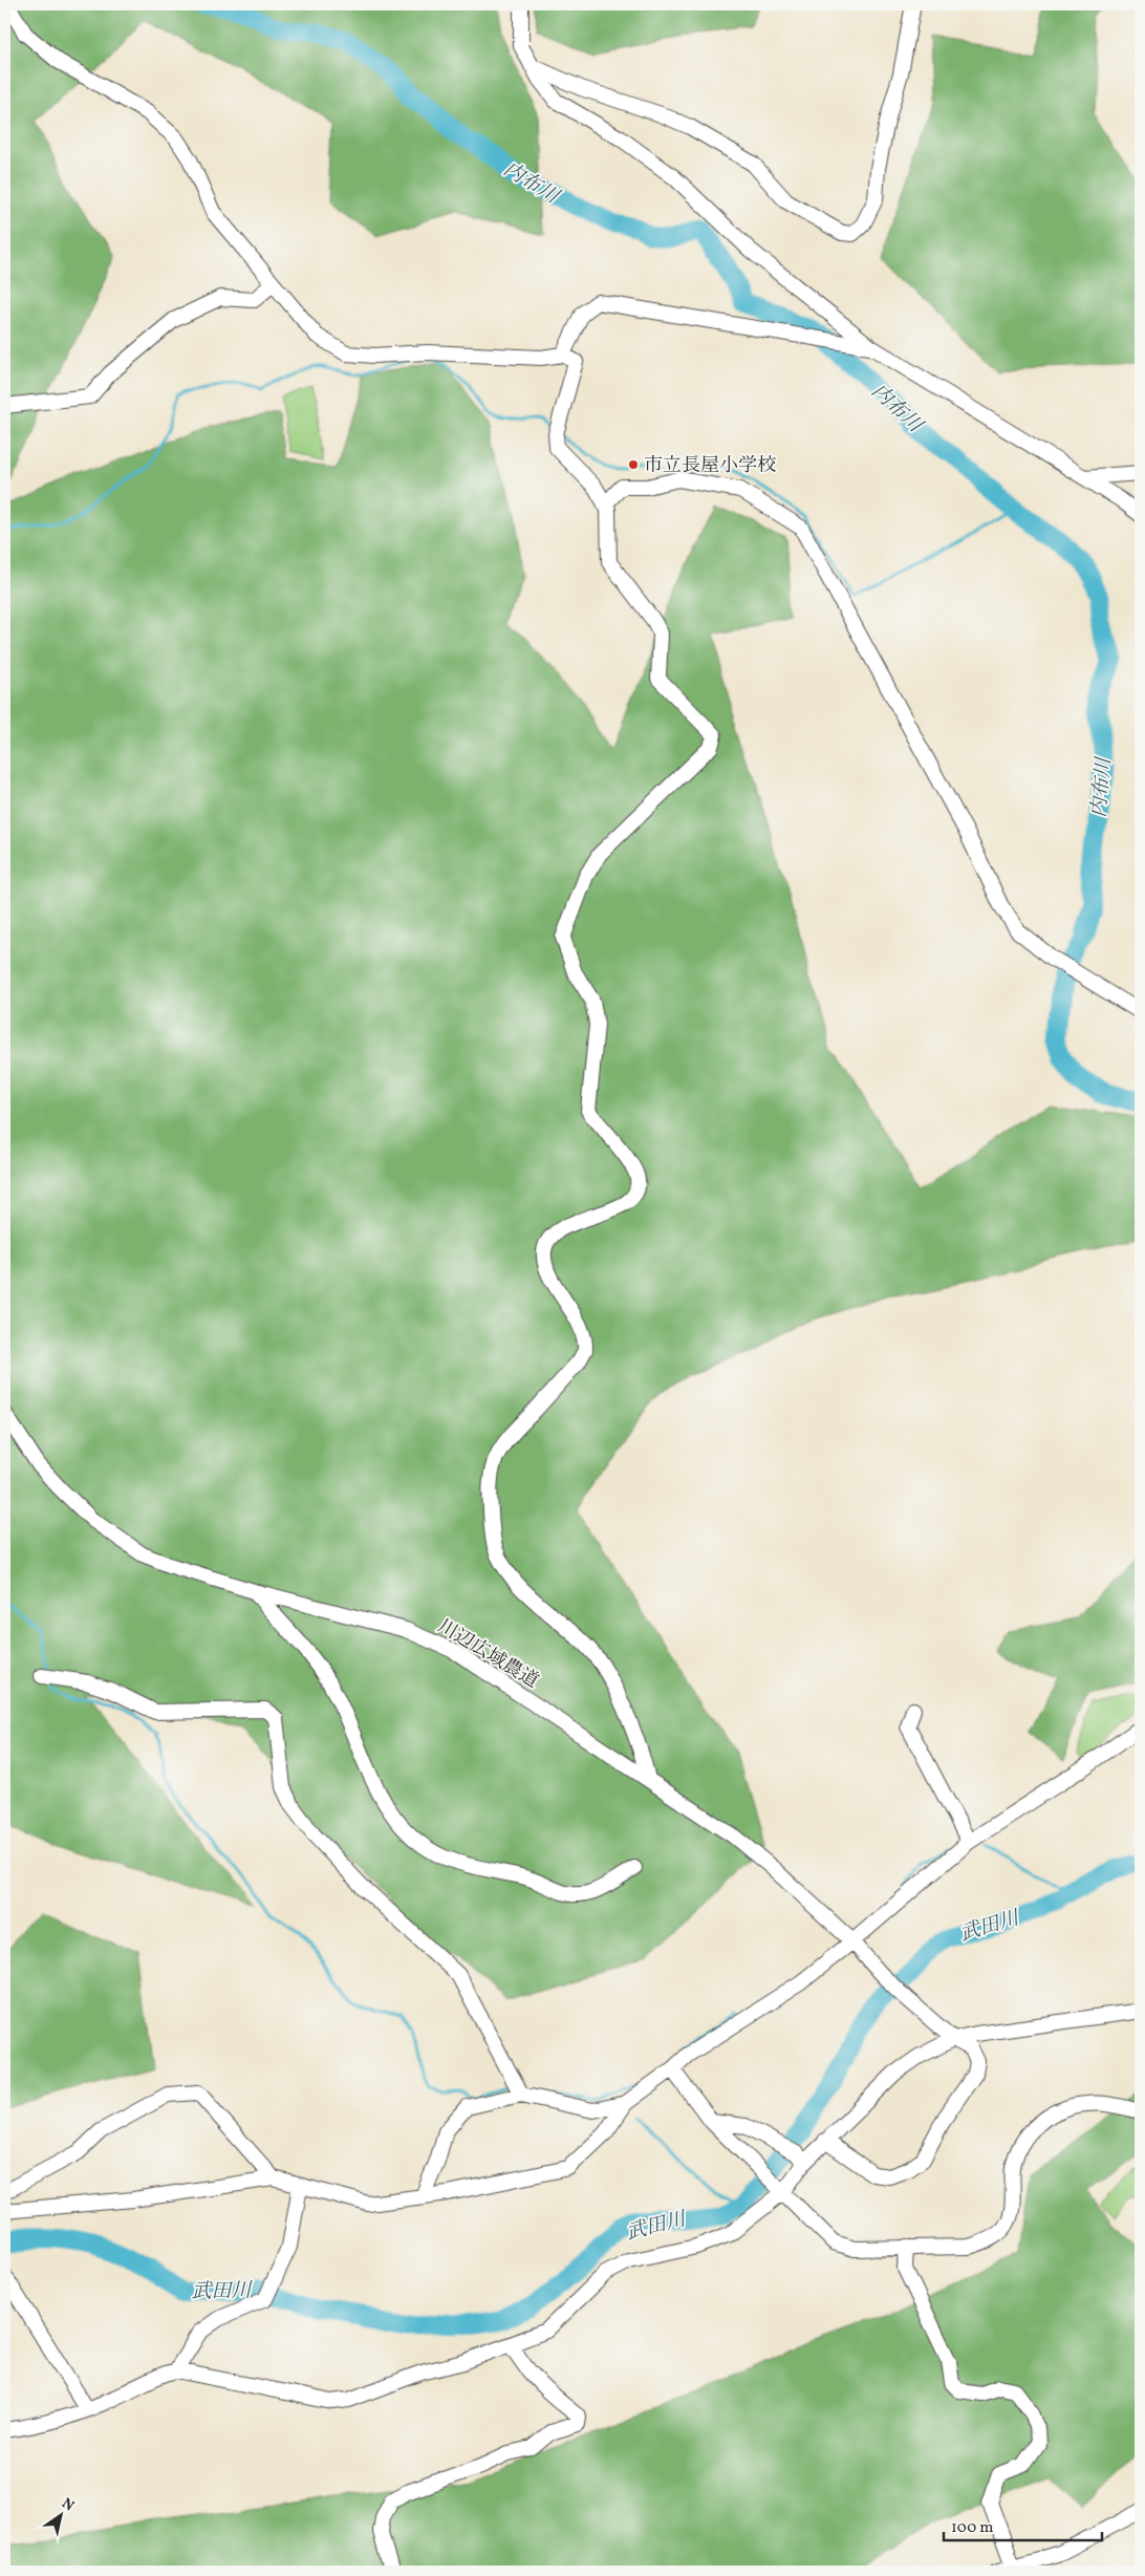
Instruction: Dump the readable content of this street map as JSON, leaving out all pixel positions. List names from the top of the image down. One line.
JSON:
{"streets":{"street":["川辺広域農道"]},"water":["内布川","武田川"],"places":["市立長屋小学校"],"scale_bar":"100 m","north":"top right"}
